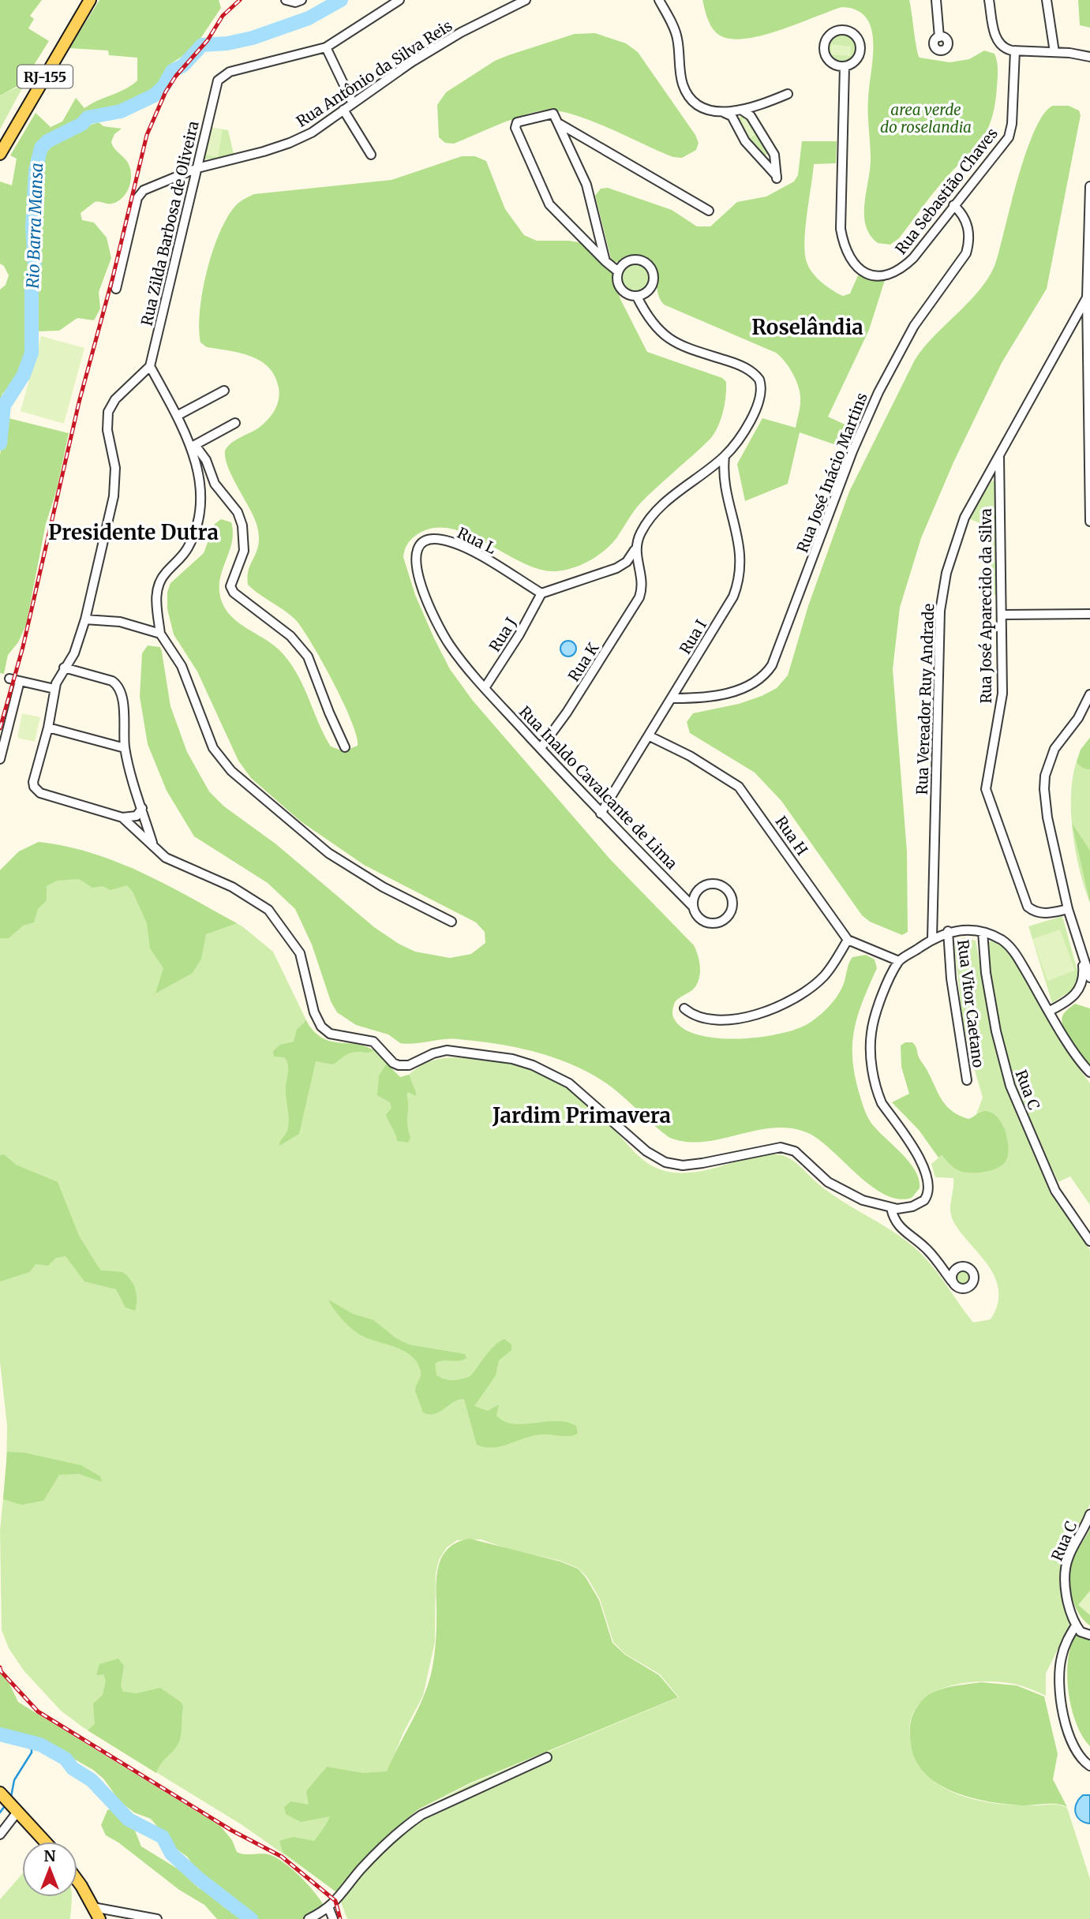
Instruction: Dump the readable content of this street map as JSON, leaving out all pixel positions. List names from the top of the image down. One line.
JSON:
{"streets":{"main road":["RJ-155"],"street":["Rua Antônio da Silva Reis","Rua Sebastião Chaves","Rua Zilda Barbosa de Oliveira","Rua José Inácio Martins","Rua L","Rua José Aparecido da Silva","Rua J","Rua I","Rua K","Rua Vereador Ruy Andrade","Rua Inaldo Cavalcante de Lima","Rua H","Rua Vitor Caetano","Rua C"]},"crossings":[["Rua Antônio da Silva Reis","Rua Zilda Barbosa de Oliveira"],["Rua Sebastião Chaves","Rua José Inácio Martins"],["Rua José Inácio Martins","Rua I"],["Rua L","Rua J"],["Rua L","Rua Inaldo Cavalcante de Lima"],["Rua José Aparecido da Silva","Rua Vereador Ruy Andrade"],["Rua J","Rua Inaldo Cavalcante de Lima"],["Rua I","Rua Inaldo Cavalcante de Lima"],["Rua I","Rua H"],["Rua K","Rua Inaldo Cavalcante de Lima"]],"districts":["Roselândia","Presidente Dutra","Jardim Primavera"],"water":["Rio Barra Mansa"],"parks":["area verde do roselandia"],"north":"top"}
